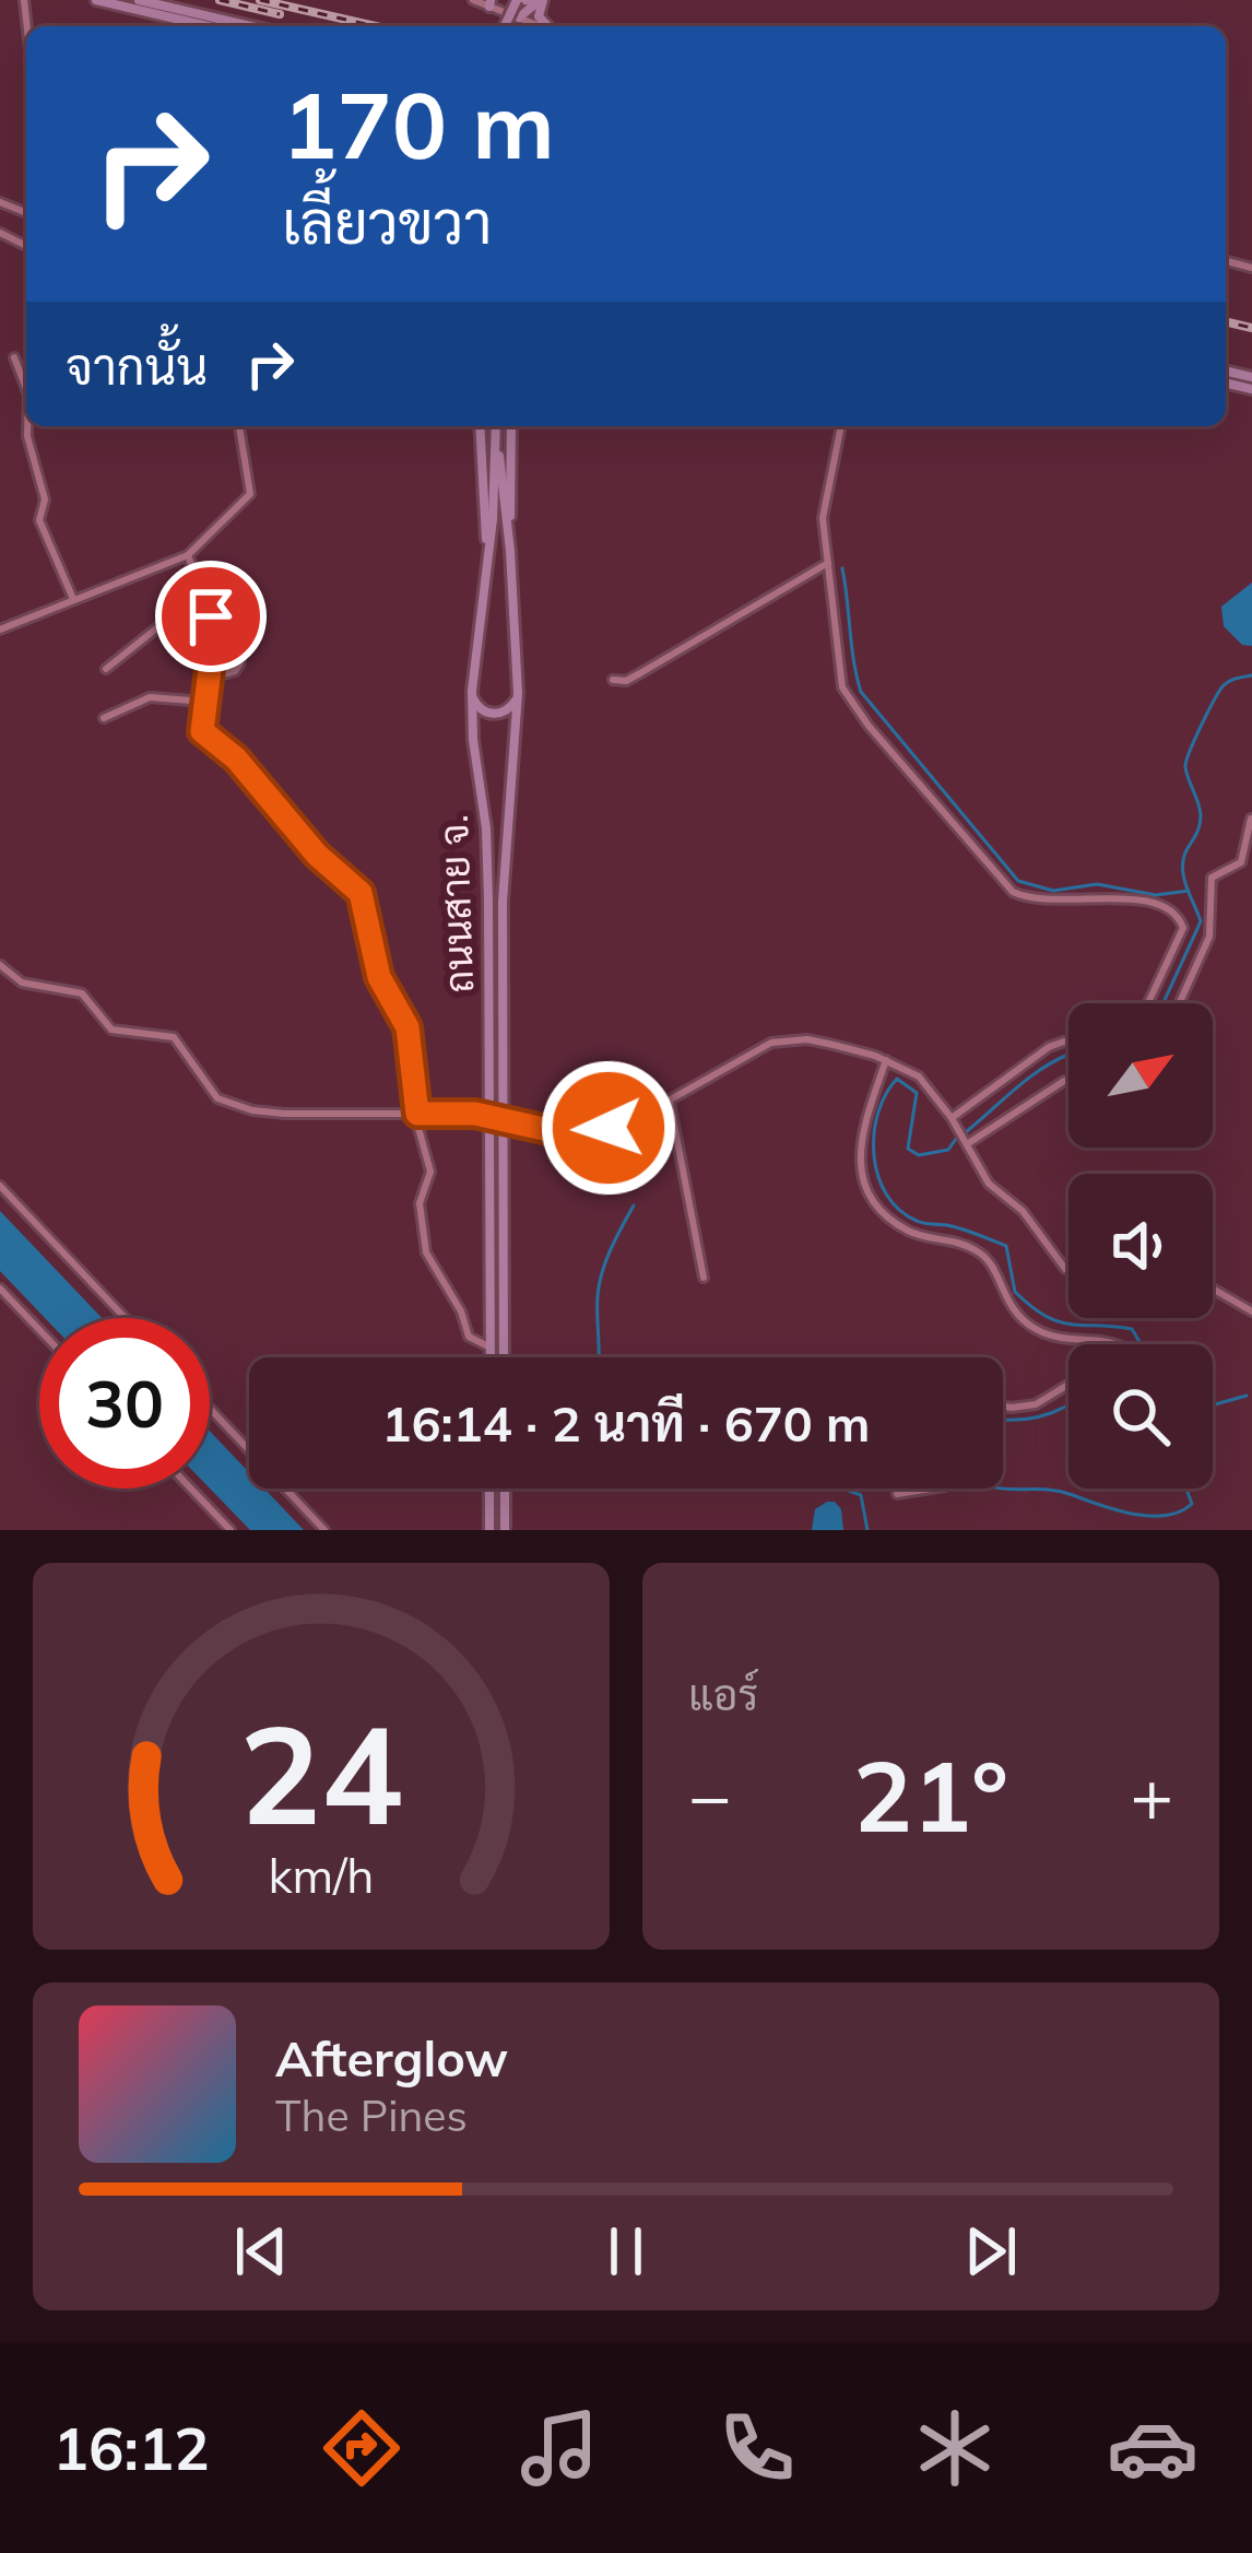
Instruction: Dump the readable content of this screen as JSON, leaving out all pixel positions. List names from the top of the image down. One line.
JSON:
{"streets":{"main road":["ถนนสาย จ."]},"north":"top right","page":{"turn":["170 m","เลี้ยวขวา"],"then":"จากนั้น","limit":"30","trip":"16:14 · 2 นาที · 670 m","tile":"แอร์","heat":["−","21°","+"],"song":["Afterglow","The Pines"],"tabs":"16:12","gauge":["24","km/h"]}}
